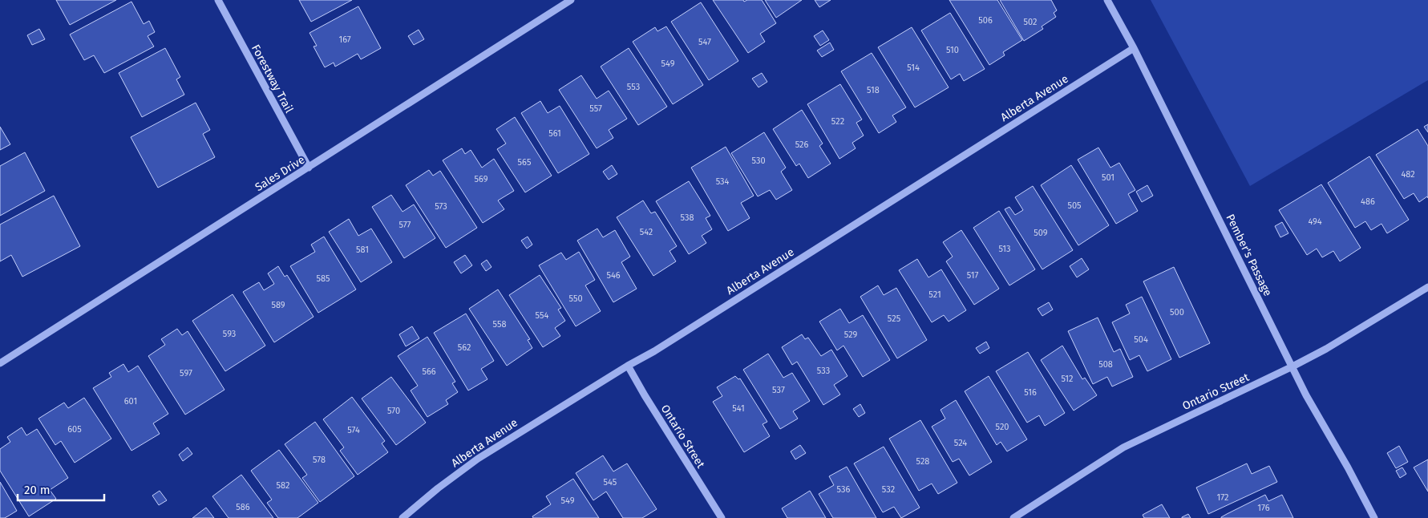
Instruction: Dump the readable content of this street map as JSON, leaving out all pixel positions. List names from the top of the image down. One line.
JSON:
{"streets":{"street":["Forestway Trail","Alberta Avenue","Sales Drive","Pember's Passage","Ontario Street"]},"crossings":[["Forestway Trail","Sales Drive"],["Alberta Avenue","Pember's Passage"],["Alberta Avenue","Ontario Street"],["Pember's Passage","Ontario Street"]],"house_numbers":["506","502","167","547","510","549","514","553","518","557","522","561","526","530","565","482","501","569","534","486","505","573","538","494","577","542","509","513","581","546","517","585","521","550","589","500","554","525","558","593","529","504","562","508","533","566","597","512","537","516","601","541","570","520","605","574","524","578","528","545","582","536","532","172","549","586","176"],"scale_bar":"20 m"}
